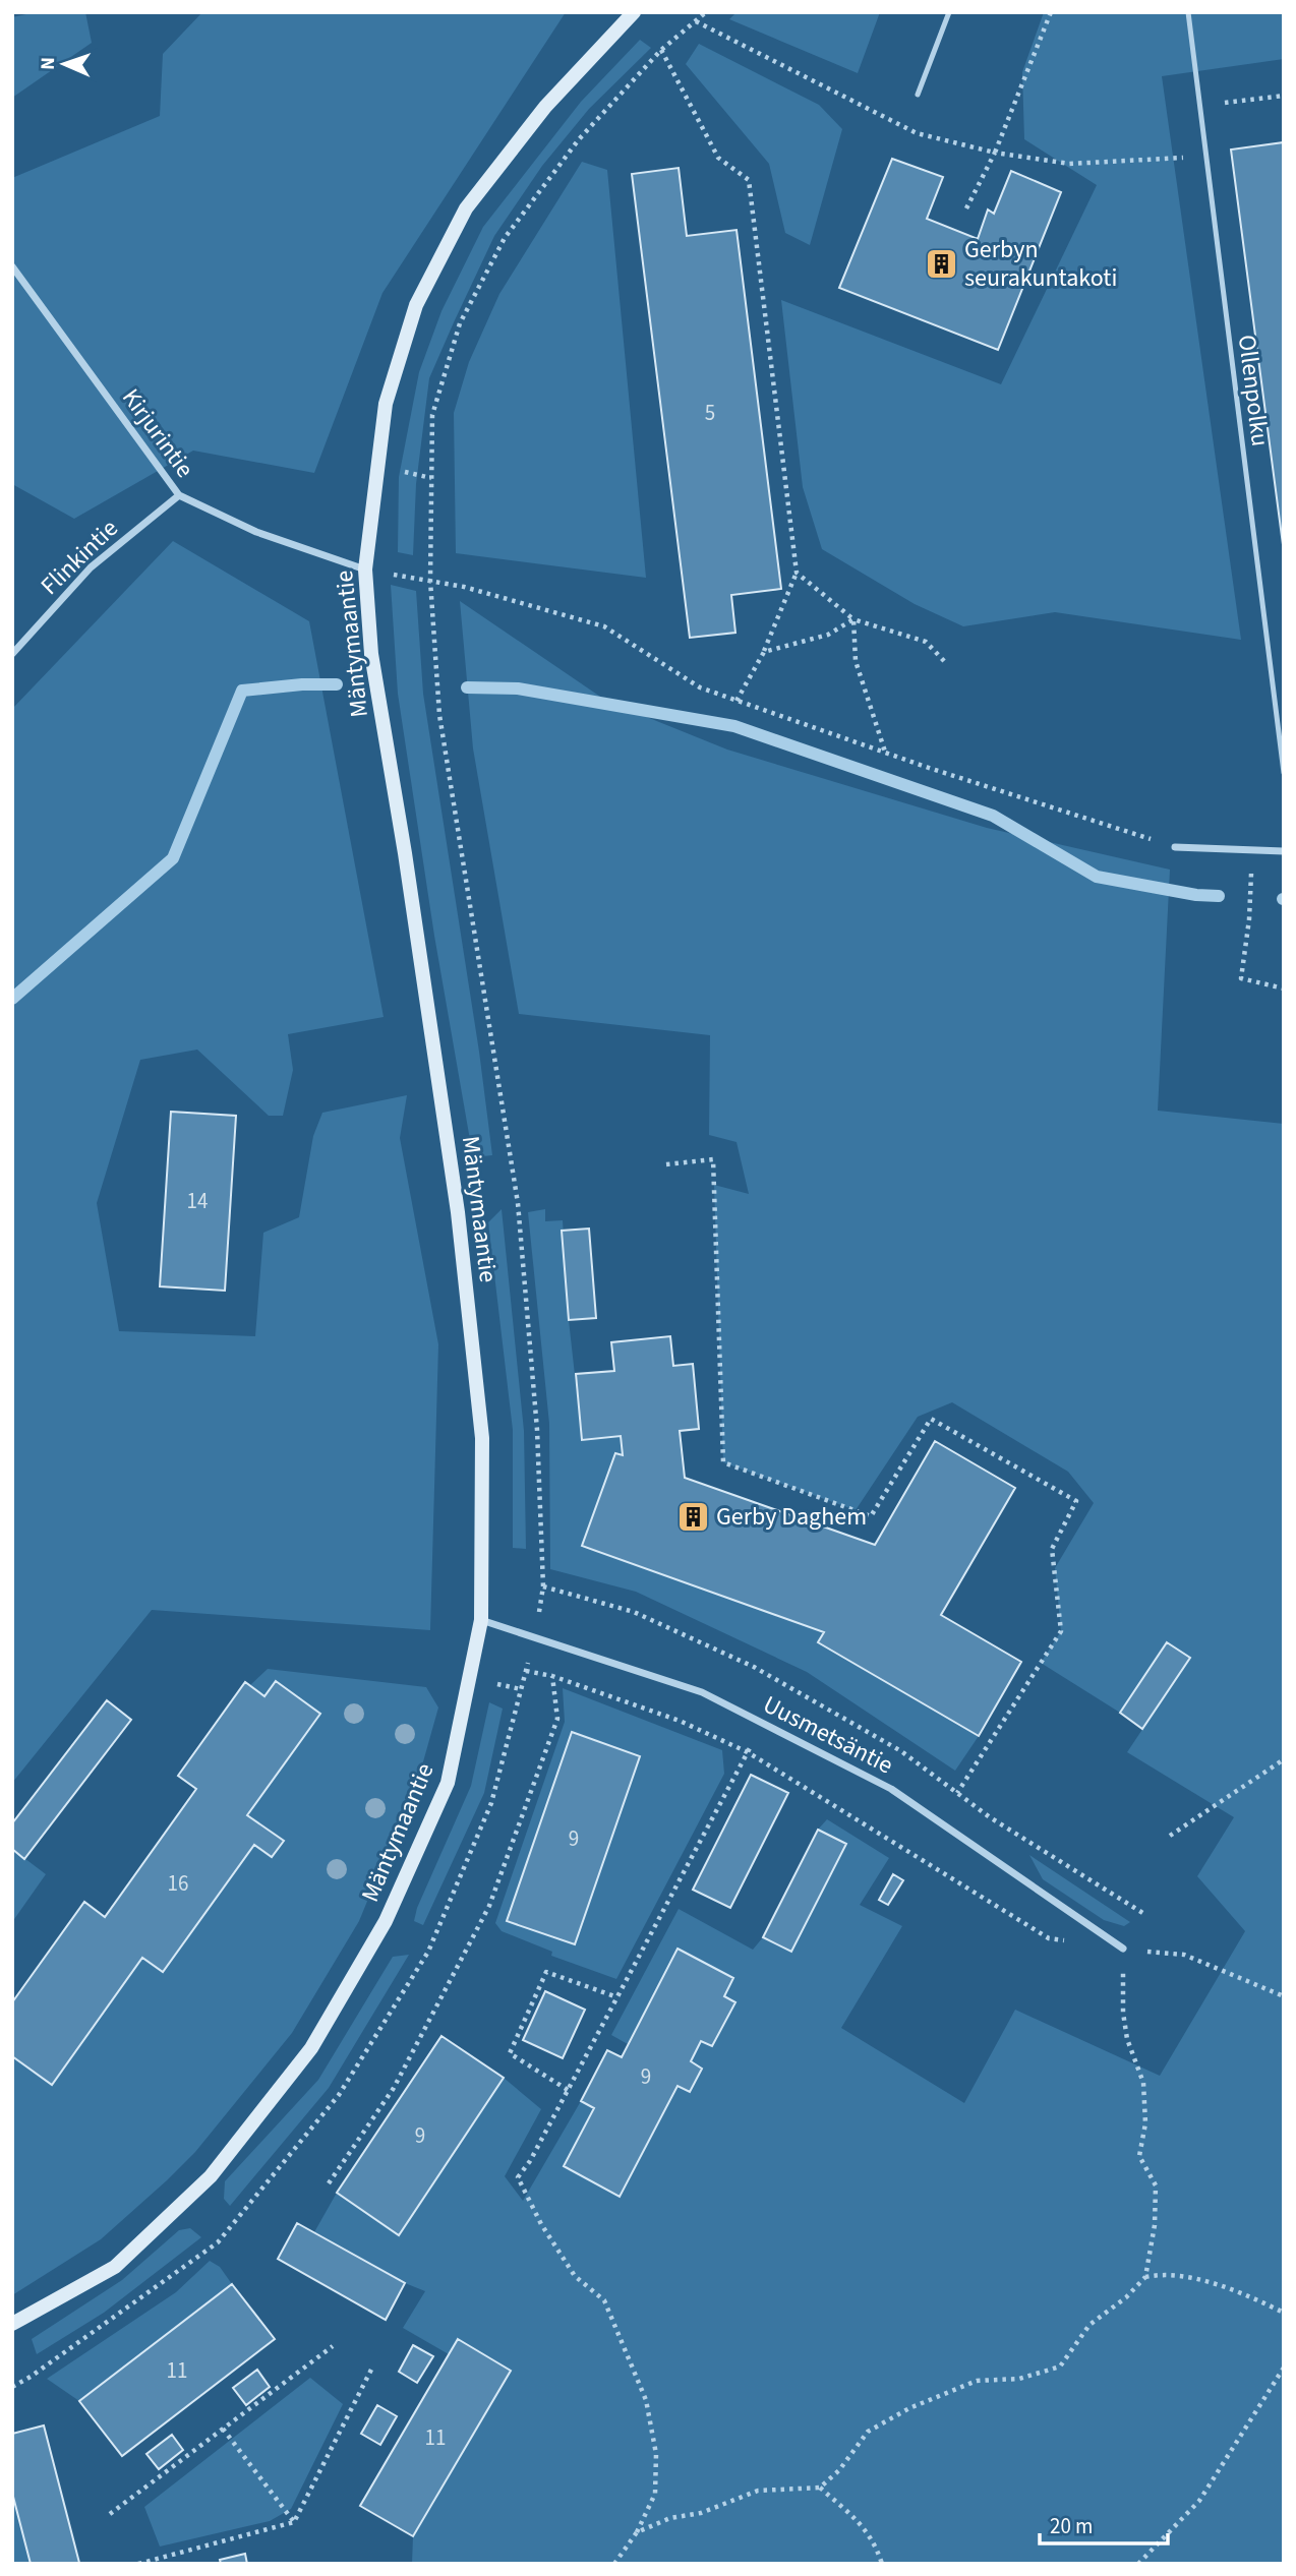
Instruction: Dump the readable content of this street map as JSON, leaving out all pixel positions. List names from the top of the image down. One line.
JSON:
{"streets":{"street":["Kirjurintie","Flinkintie","Mäntymaantie","Uusmetsäntie"],"lane":["Ollenpolku"]},"crossings":[["Kirjurintie","Flinkintie"],["Kirjurintie","Mäntymaantie"],["Mäntymaantie","Uusmetsäntie"]],"places":{"building":["Gerbyn seurakuntakoti","Gerby Daghem"]},"house_numbers":["5","14","9","16","9","9","11","11"],"scale_bar":"20 m","north":"left"}
